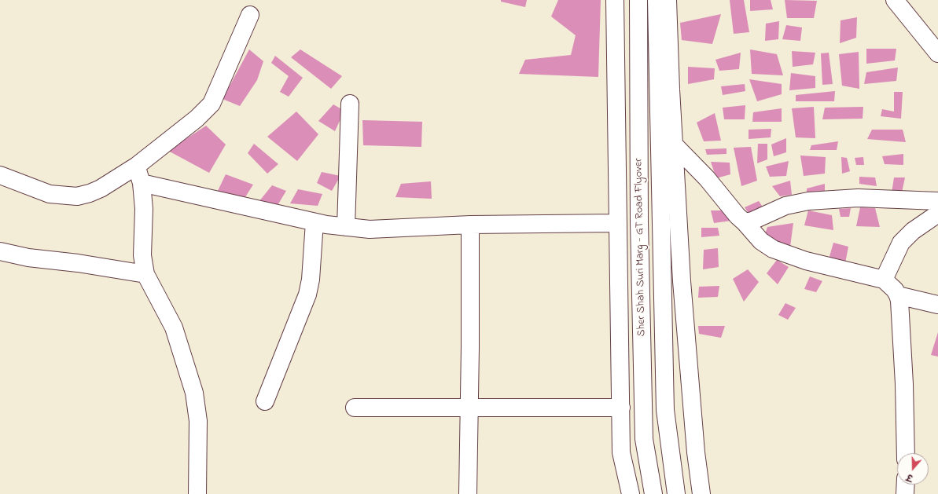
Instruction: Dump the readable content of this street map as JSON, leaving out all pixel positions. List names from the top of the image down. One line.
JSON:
{"streets":{"street":["Sher Shah Suri Marg - GT Road Flyover"]},"north":"bottom"}
